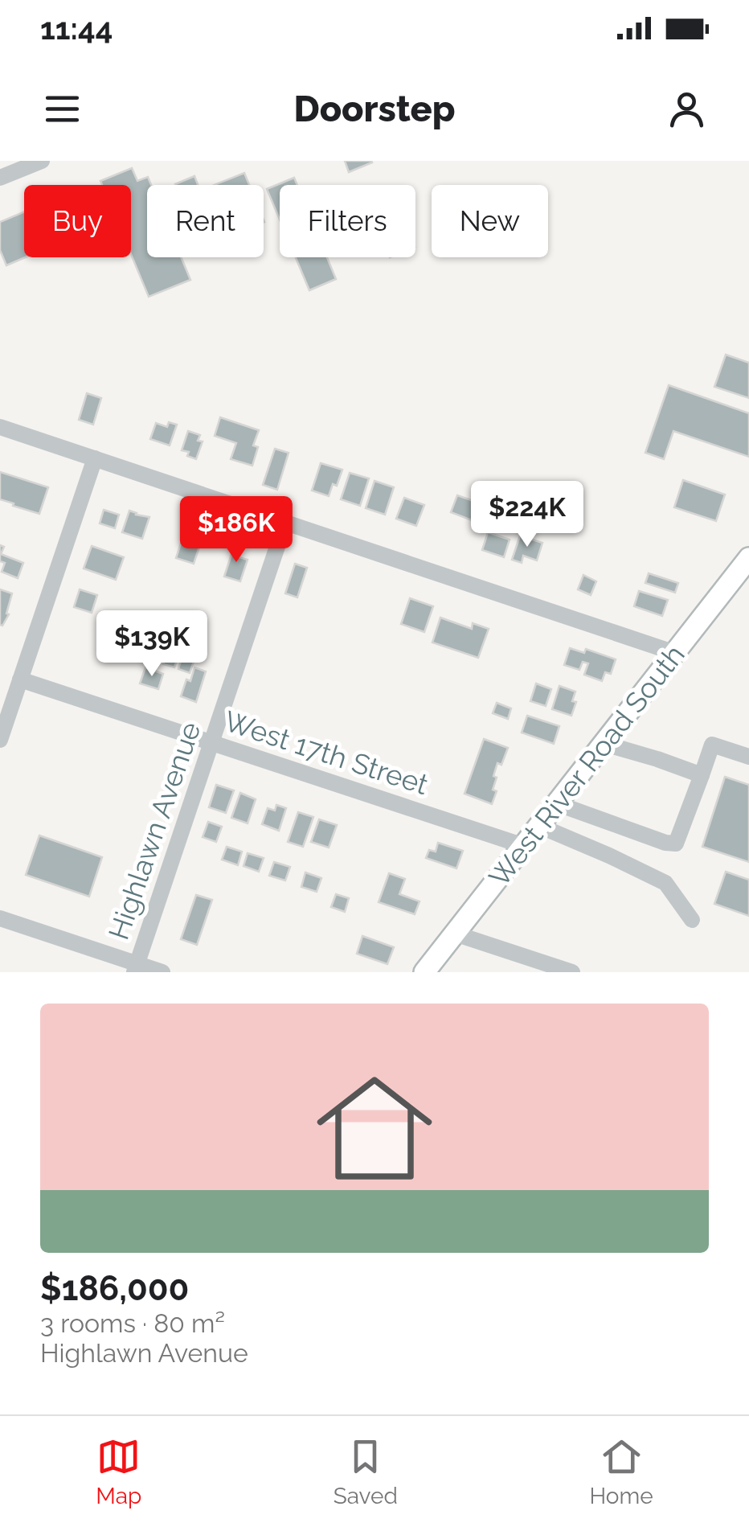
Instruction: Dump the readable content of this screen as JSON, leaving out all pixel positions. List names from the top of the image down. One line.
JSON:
{"streets":{"main road":["West River Road South"],"street":["West 17th Street","Highlawn Avenue"]},"crossings":[["West 17th Street","West River Road South"],["West 17th Street","Highlawn Avenue"]],"page":{"status":"11:44","header":"Doorstep","chip":["Buy","Rent","Filters","New"],"price":["$224K","$186K","$139K"],"list":[{"name":"$186,000","note":"3 rooms · 80 m² · Highlawn Avenue"}],"tabs":["Map","Saved","Home"]}}
